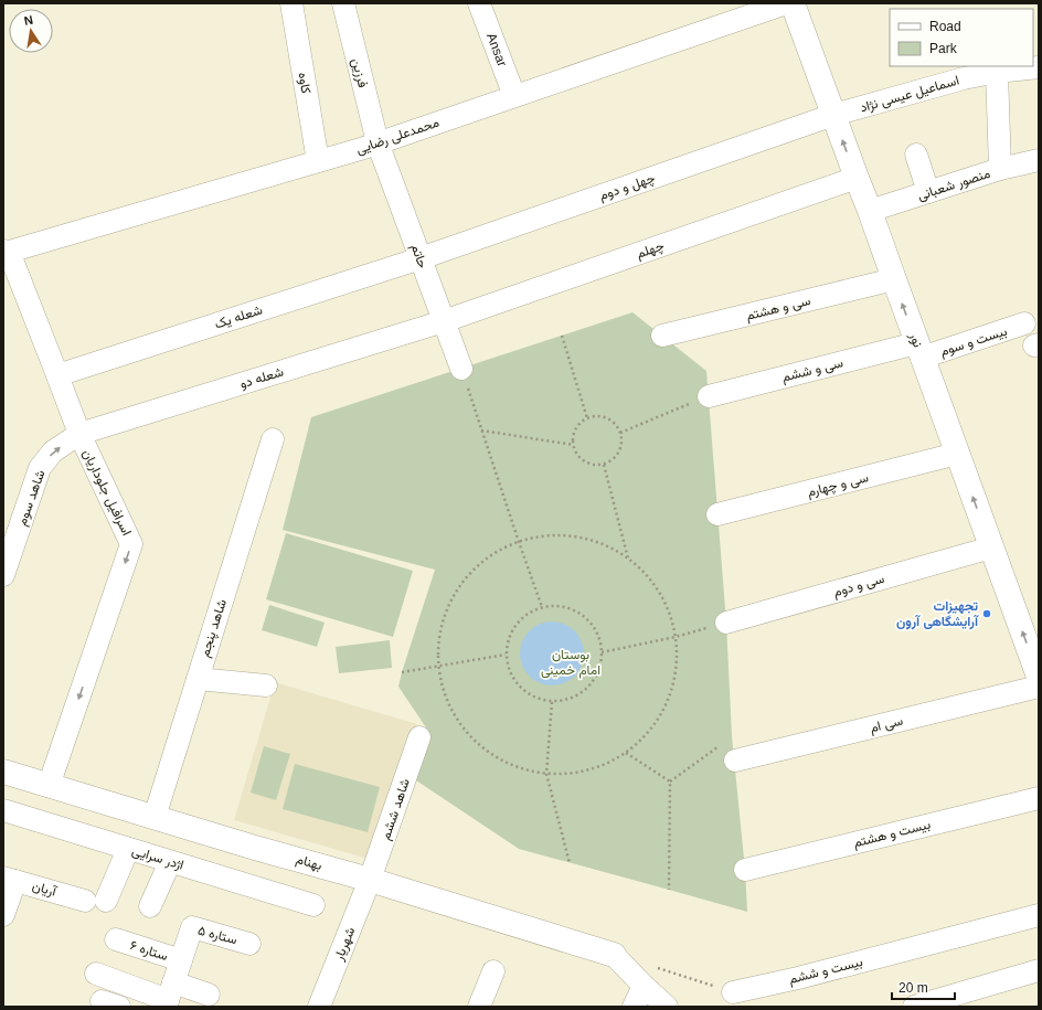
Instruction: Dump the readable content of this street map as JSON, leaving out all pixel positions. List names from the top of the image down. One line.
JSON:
{"streets":{"street":["Ansar","فرزین","کاوه","اسماعیل عیسی نژاد","محمدعلی رضایی","منصور شعبانی","چهل و دوم","چهلم","حاتم","سی و هشتم","شعله یک","نور","بیست و سوم","سی و ششم","شعله دو","سی و چهارم","اسرافیل جلوداریان","شاهد سوم","سی و دوم","شاهد پنجم","سی ام","شاهد ششم","بیست و هشتم","اژدر سرایی","بهنام","آریان","ستاره ۵","شهریار","ستاره ۶","بیست و ششم"]},"crossings":[["Ansar","محمدعلی رضایی"],["فرزین","محمدعلی رضایی"],["فرزین","حاتم"],["کاوه","محمدعلی رضایی"],["اسماعیل عیسی نژاد","چهل و دوم"],["اسماعیل عیسی نژاد","نور"],["محمدعلی رضایی","حاتم"],["محمدعلی رضایی","اسرافیل جلوداریان"],["منصور شعبانی","نور"],["چهل و دوم","حاتم"],["چهل و دوم","شعله یک"],["چهل و دوم","نور"],["چهلم","حاتم"],["چهلم","نور"],["چهلم","شعله دو"],["حاتم","شعله یک"],["حاتم","شعله دو"],["سی و هشتم","نور"],["شعله یک","اسرافیل جلوداریان"],["نور","بیست و سوم"],["نور","سی و ششم"],["نور","سی و چهارم"],["نور","سی و دوم"],["بیست و سوم","سی و ششم"],["شعله دو","اسرافیل جلوداریان"],["شعله دو","شاهد سوم"],["اسرافیل جلوداریان","شاهد سوم"],["اسرافیل جلوداریان","بهنام"],["شاهد پنجم","بهنام"],["شاهد ششم","بهنام"],["شاهد ششم","شهریار"],["اژدر سرایی","آریان"],["بهنام","شهریار"],["ستاره ۵","ستاره ۶"]],"one_way":["نور","اسرافیل جلوداریان","شاهد سوم"],"parks":["بوستان امام خمینی"],"places":["تجهیزات آرایشگاهی آرون"],"legend":["Road","Park"],"scale_bar":"20 m","north":"top"}
